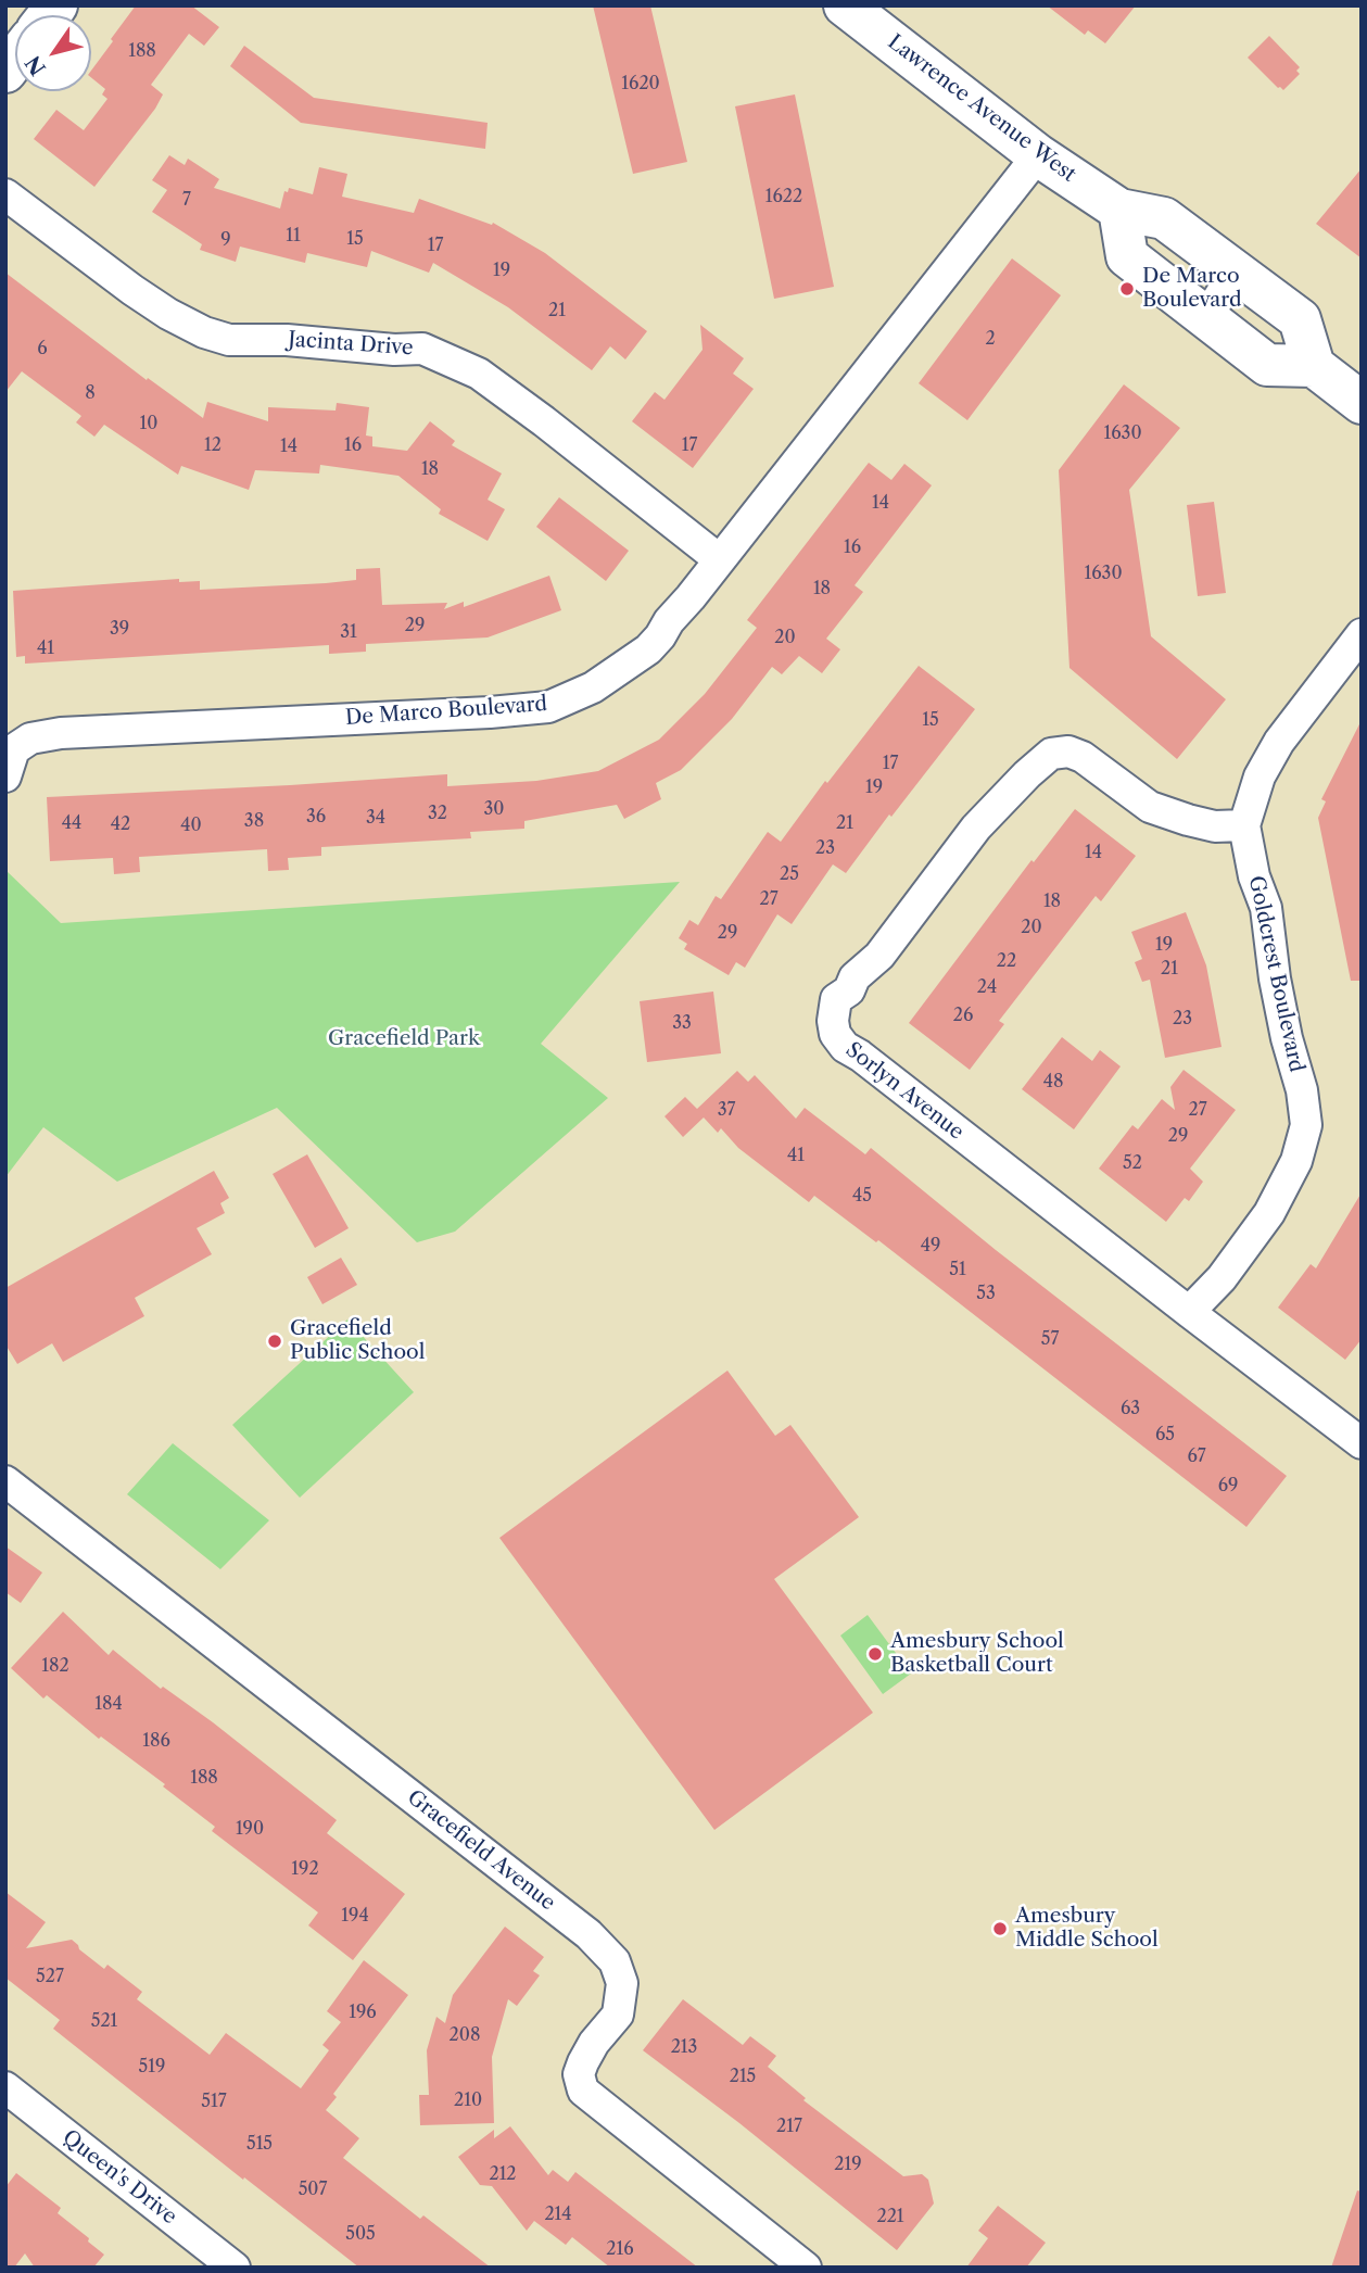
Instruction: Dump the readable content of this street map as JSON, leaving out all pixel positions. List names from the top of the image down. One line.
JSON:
{"streets":{"main road":["Lawrence Avenue West"],"street":["Jacinta Drive","De Marco Boulevard","Goldcrest Boulevard","Sorlyn Avenue","Gracefield Avenue","Queen's Drive"]},"crossings":[["Lawrence Avenue West","De Marco Boulevard"],["Jacinta Drive","De Marco Boulevard"],["Goldcrest Boulevard","Sorlyn Avenue"]],"parks":["Gracefield Park"],"places":["De Marco Boulevard","Gracefield Public School","Amesbury School Basketball Court","Amesbury Middle School"],"house_numbers":["188","1620","1622","7","11","15","9","17","19","21","2","6","8","10","1630","12","16","17","14","18","14","16","1630","18","29","39","31","20","41","15","17","19","30","32","36","34","38","44","21","42","40","23","14","25","27","18","20","29","19","22","21","24","26","23","33","48","37","27","29","41","52","45","49","51","53","57","63","65","67","69","182","184","186","188","190","192","194","527","196","521","208","213","519","215","210","517","217","515","219","212","507","214","221","505","216"],"north":"bottom left"}
